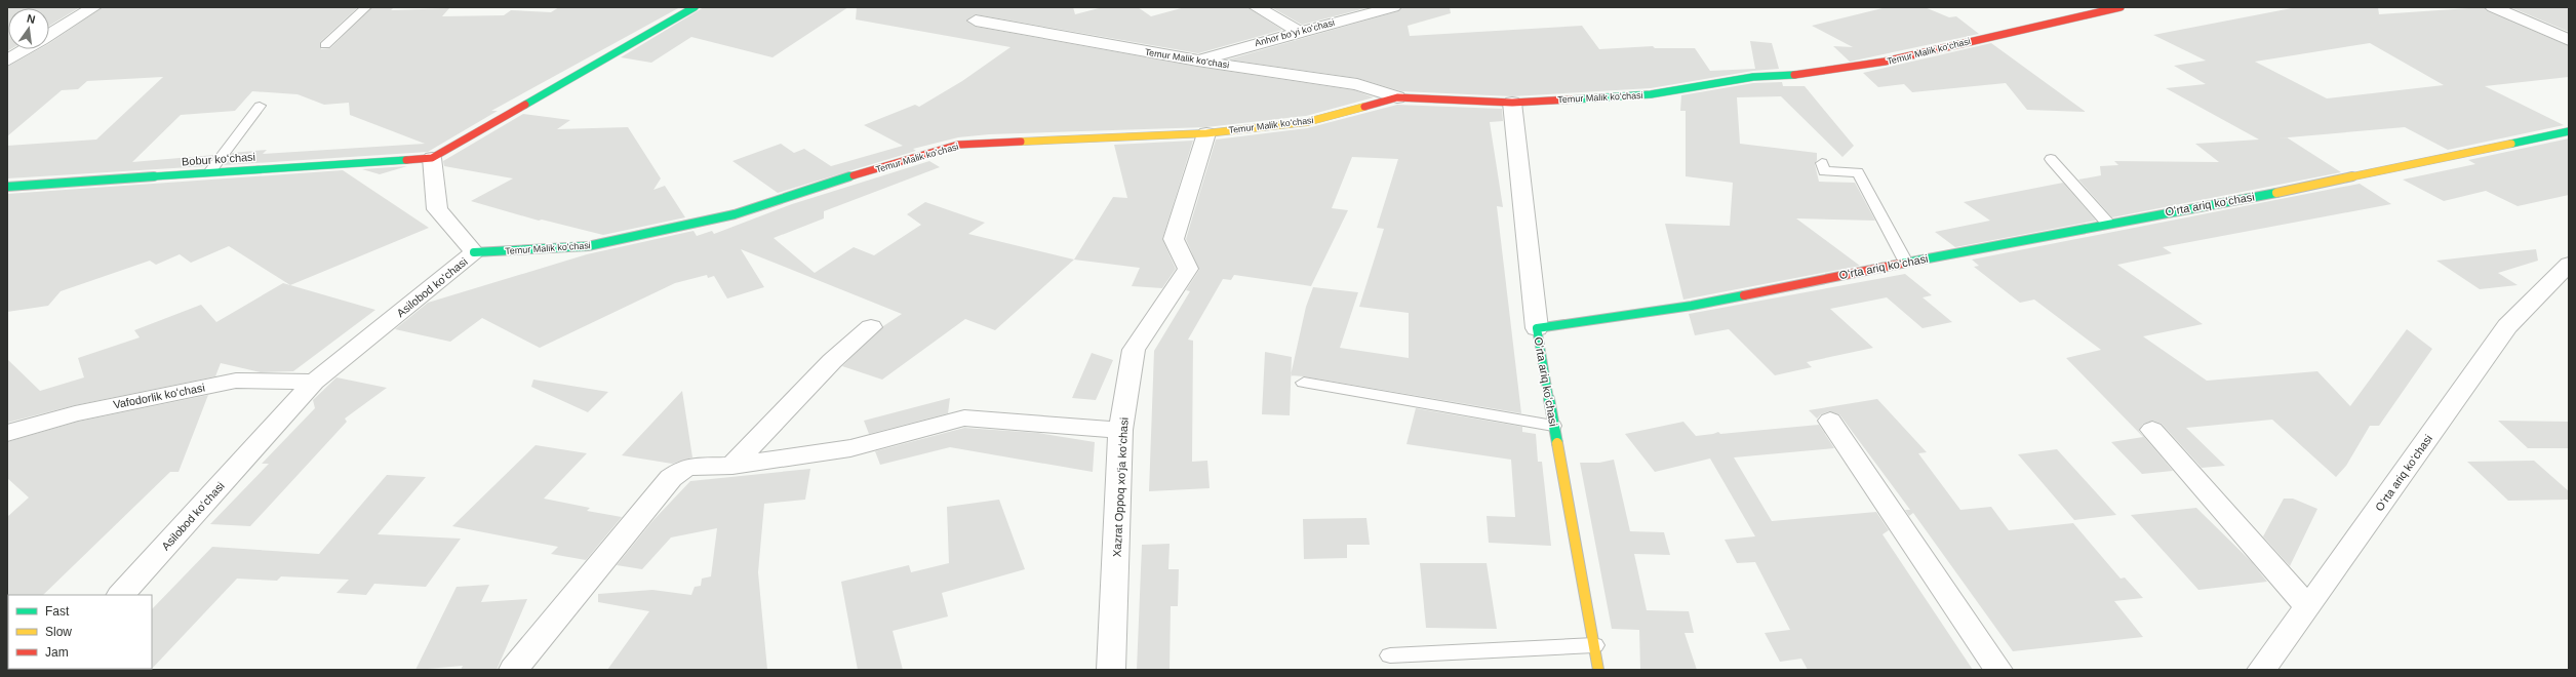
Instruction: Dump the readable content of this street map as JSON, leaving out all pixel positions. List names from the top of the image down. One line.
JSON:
{"streets":{"street":["Anhor boʻyi koʻchasi","Temur Malik koʻchasi","Temur Malik ko'chasi","Bobur koʻchasi","Oʻrta ariq koʻchasi","Asilobod koʻchasi","Vafodorlik koʻchasi","Xazrat Oppoq xo‘ja ko‘chasi"]},"crossings":[["Anhor boʻyi koʻchasi","Temur Malik ko'chasi"],["Temur Malik koʻchasi","Temur Malik ko'chasi"],["Temur Malik koʻchasi","Asilobod koʻchasi"],["Temur Malik koʻchasi","Xazrat Oppoq xo‘ja ko‘chasi"],["Bobur koʻchasi","Asilobod koʻchasi"],["Asilobod koʻchasi","Vafodorlik koʻchasi"]],"legend":["Fast","Slow","Jam"],"north":"top"}
